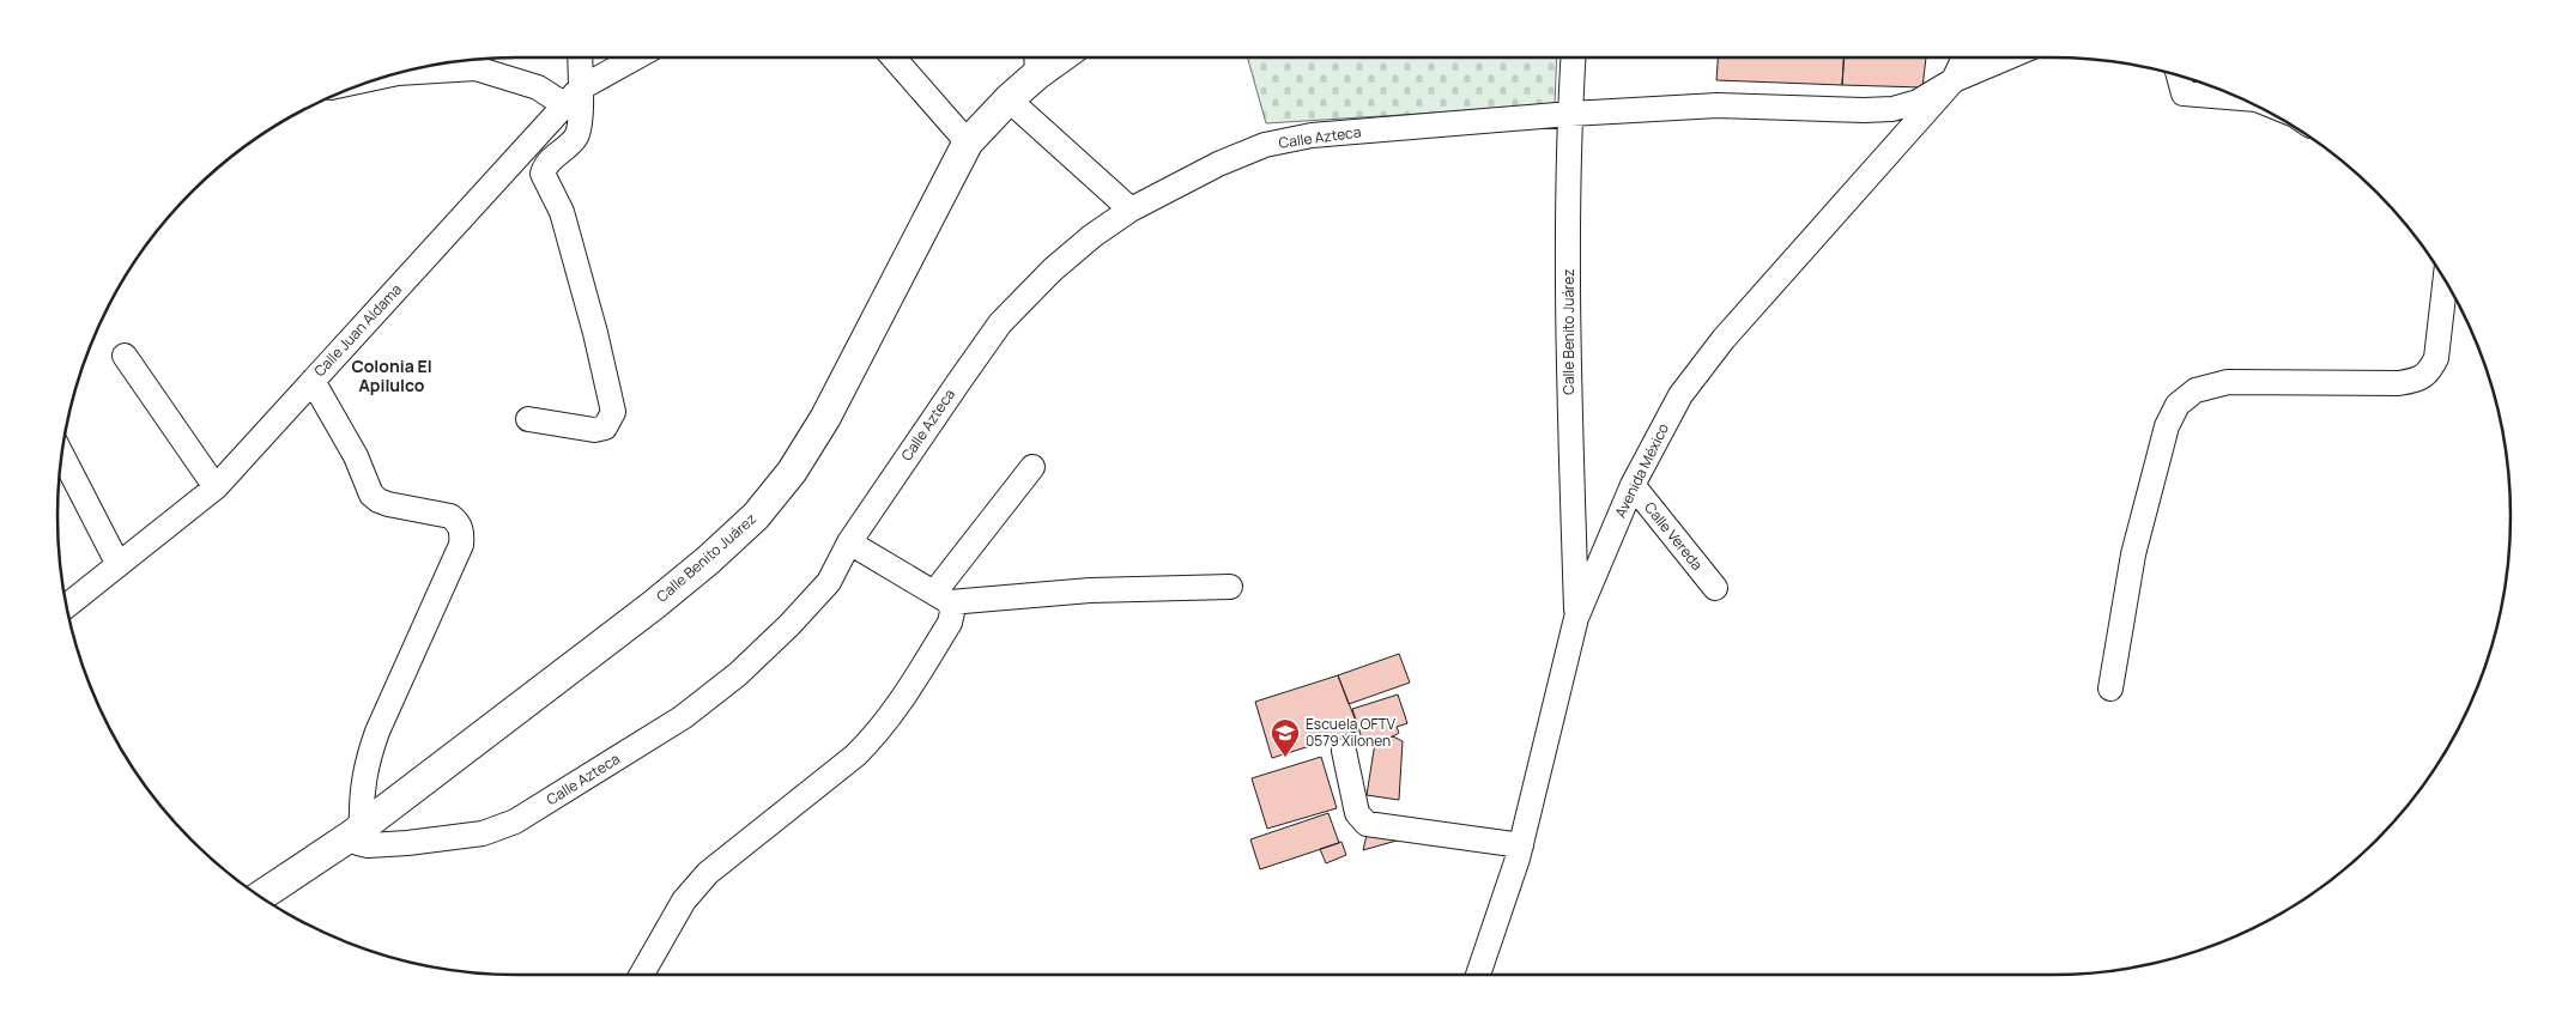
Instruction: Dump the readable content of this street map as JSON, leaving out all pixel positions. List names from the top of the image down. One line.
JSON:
{"streets":{"main road":["Calle Benito Juárez"],"street":["Calle Azteca","Calle Juan Aldama","Avenida México","Calle Vereda"]},"crossings":[["Calle Azteca","Calle Benito Juárez"],["Calle Azteca","Avenida México"],["Calle Benito Juárez","Avenida México"],["Avenida México","Calle Vereda"]],"districts":["Colonia El Apilulco"],"places":{"school or university":["Escuela OFTV 0579 Xilonen"]}}
